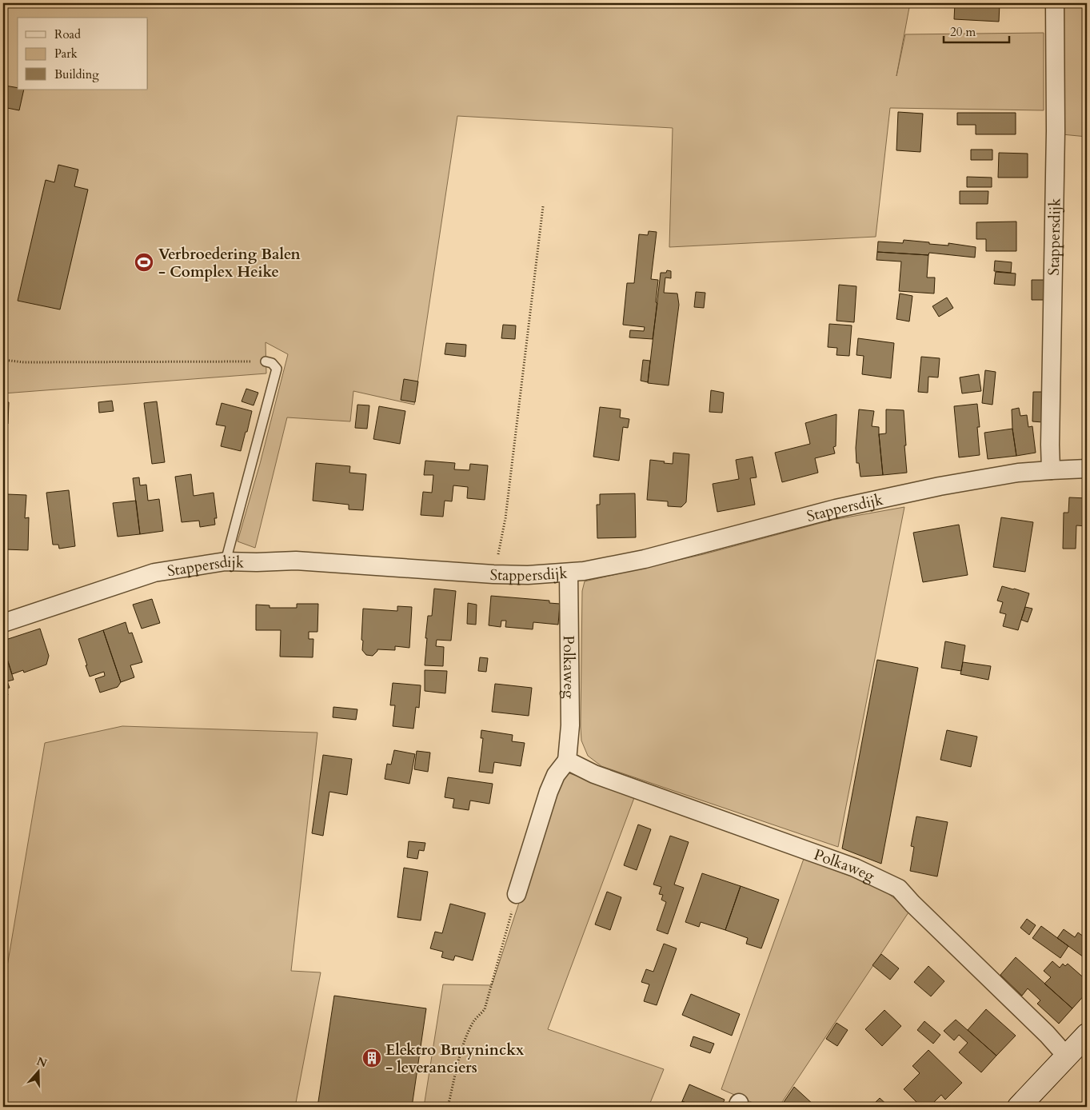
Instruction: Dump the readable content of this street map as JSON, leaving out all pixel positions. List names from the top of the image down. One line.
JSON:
{"streets":{"street":["Stappersdijk","Polkaweg"]},"crossings":[["Stappersdijk","Polkaweg"]],"places":{"sports":["Verbroedering Balen - Complex Heike"],"building":["Elektro Bruyninckx - leveranciers"]},"legend":["Road","Park","Building"],"scale_bar":"20 m","north":"top"}
